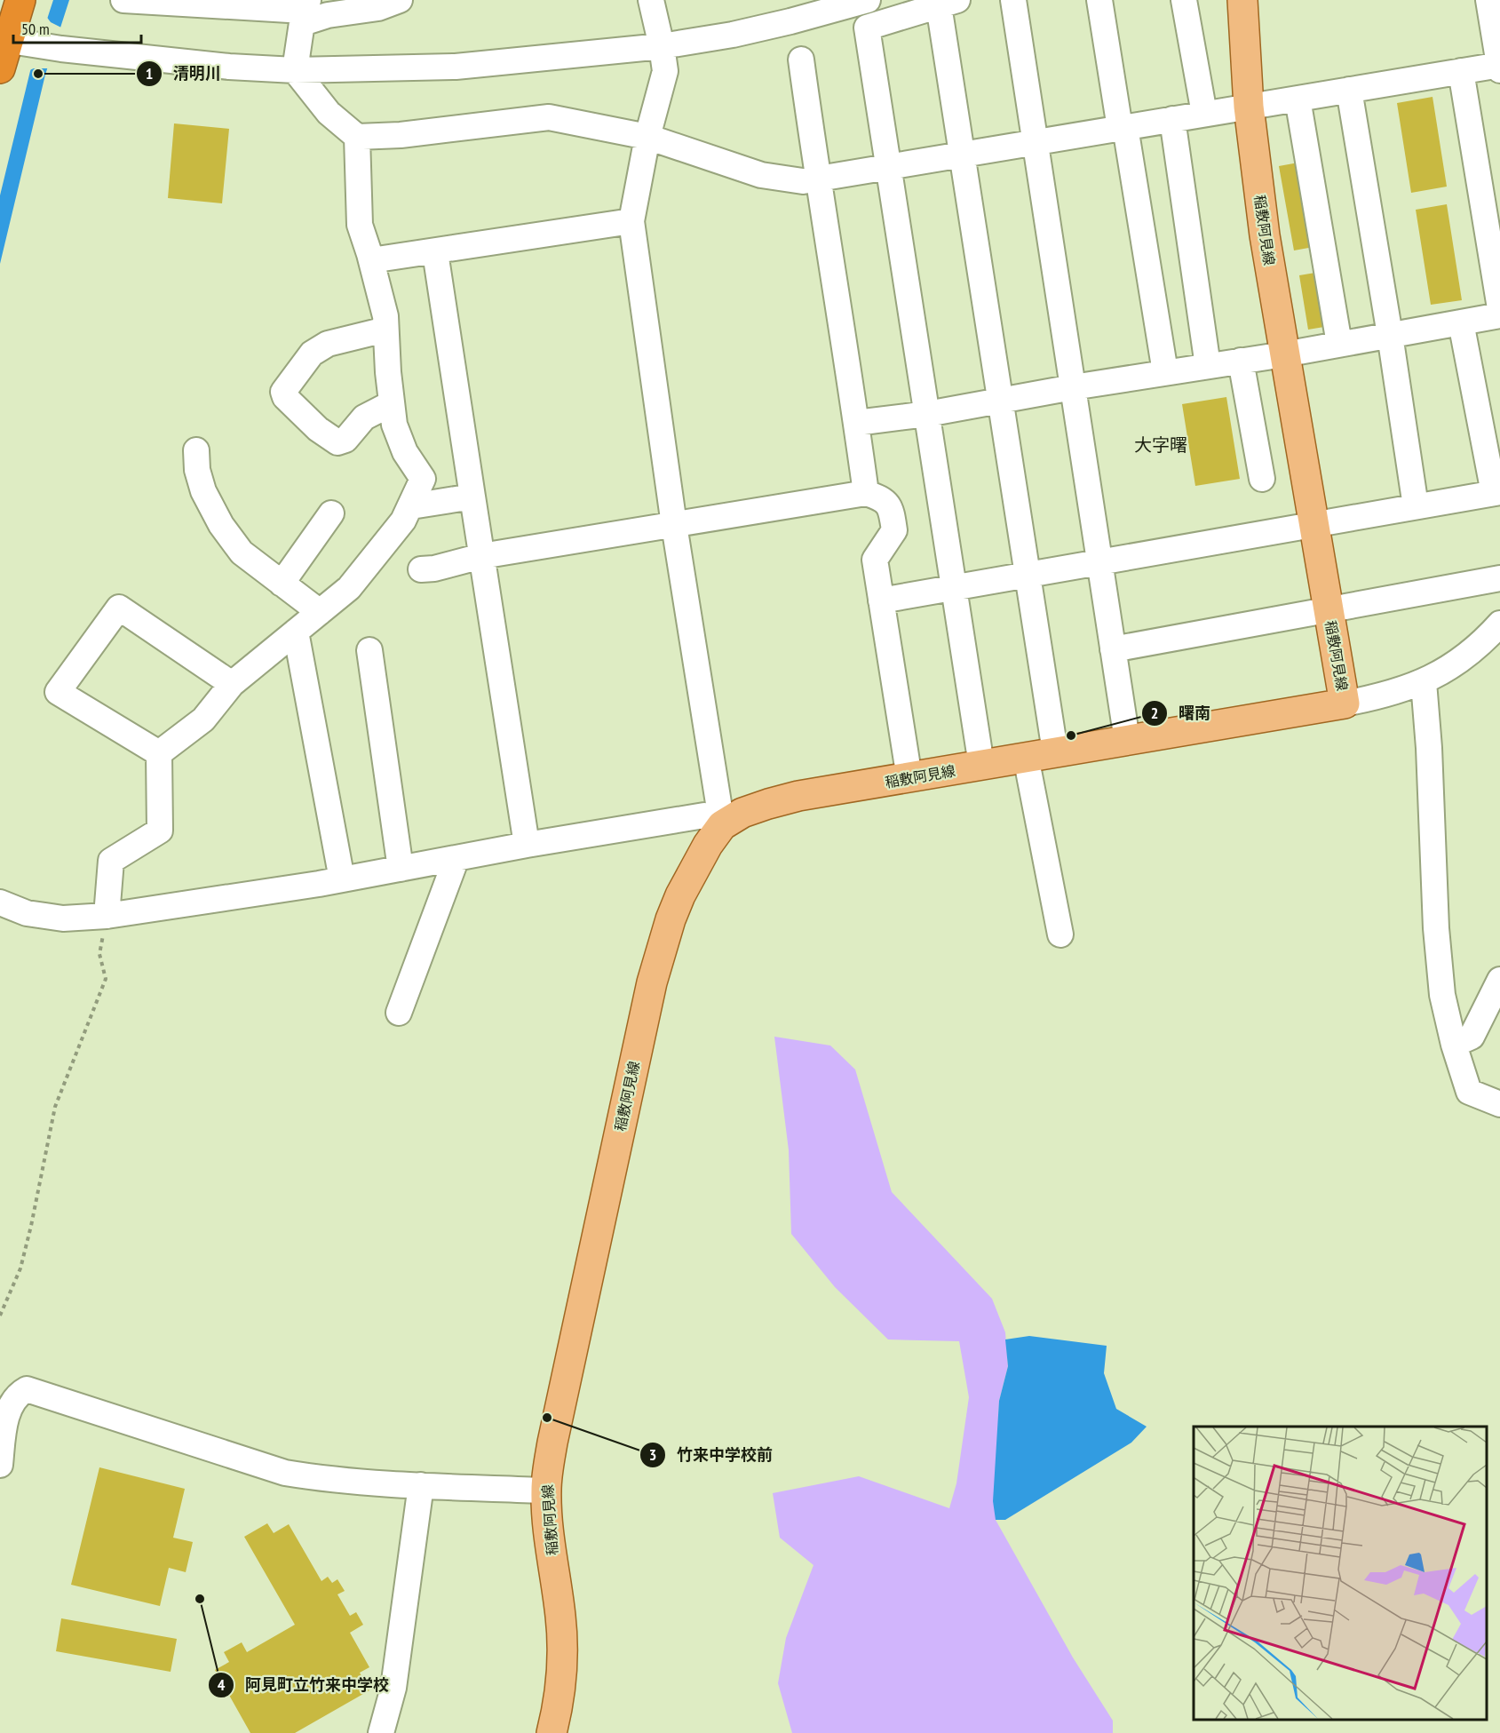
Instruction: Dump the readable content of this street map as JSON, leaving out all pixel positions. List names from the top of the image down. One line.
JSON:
{"streets":{"main road":["稲敷阿見線"]},"districts":["大字曙"],"places":["清明川","曙南","竹来中学校前","阿見町立竹来中学校"],"scale_bar":"50 m"}
